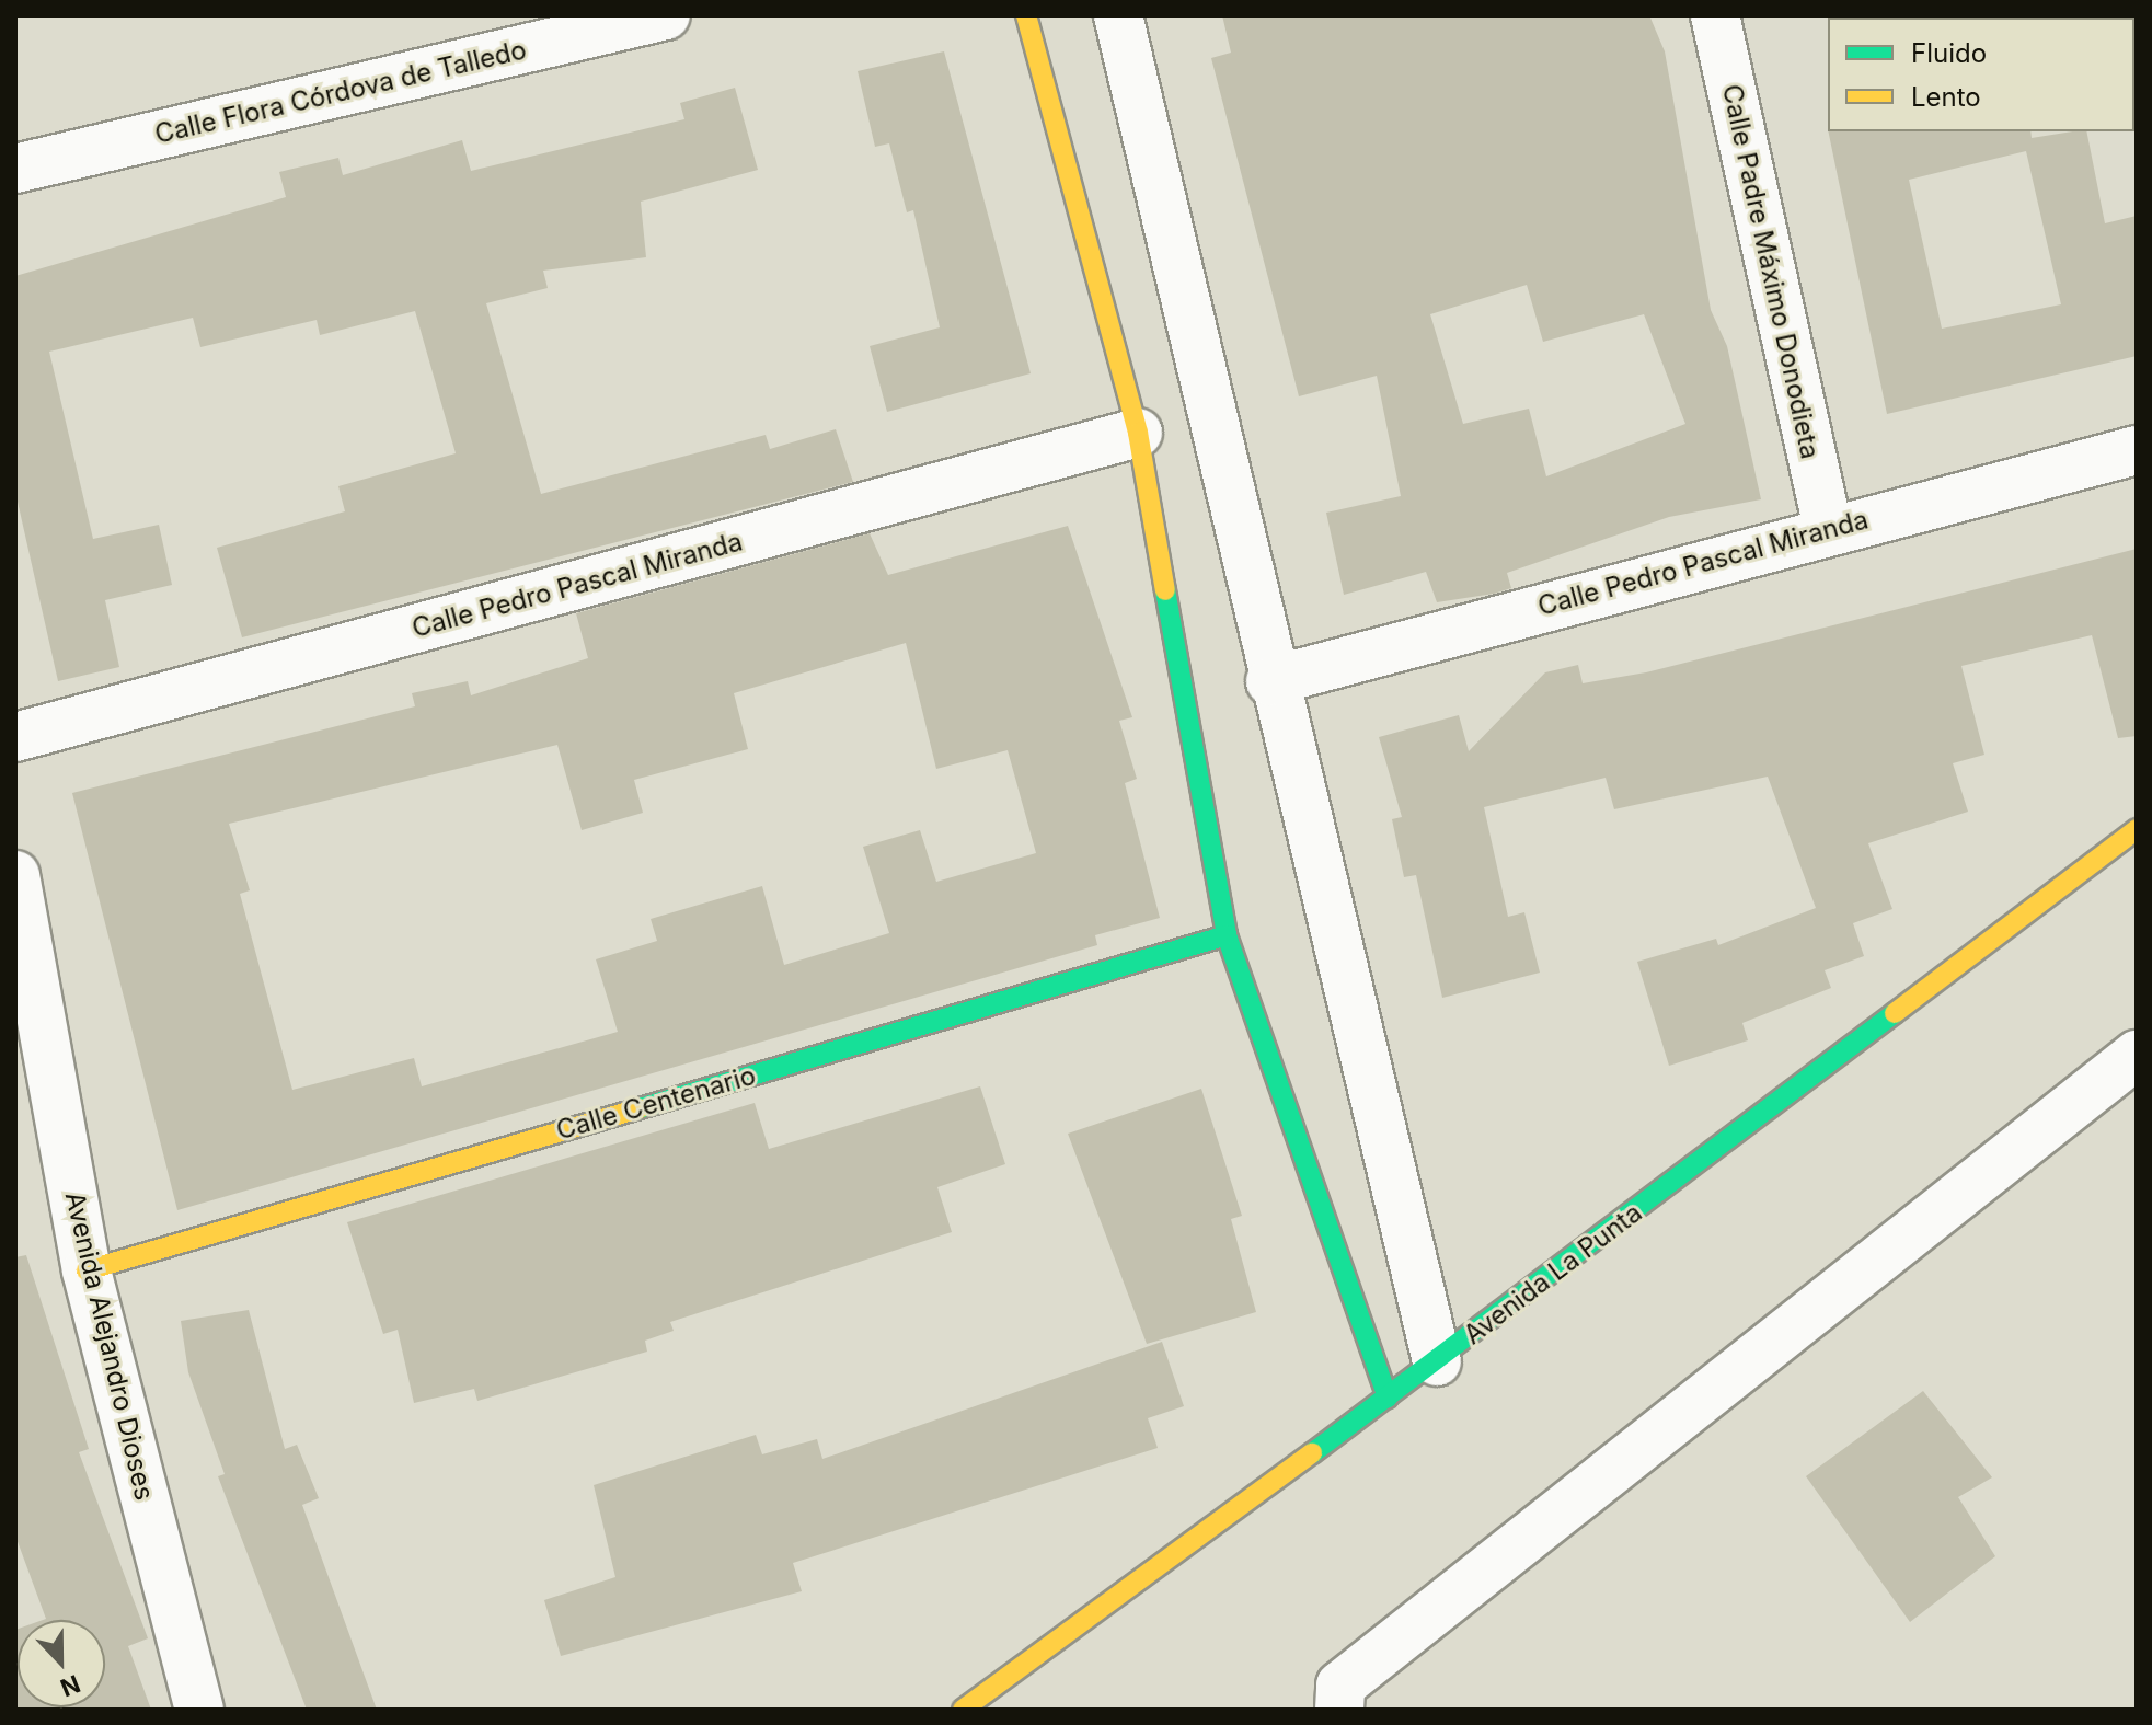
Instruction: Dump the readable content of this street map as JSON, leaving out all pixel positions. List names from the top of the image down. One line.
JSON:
{"streets":{"street":["Calle Flora Córdova de Talledo","Calle Padre Máximo Donodieta","Calle Pedro Pascal Miranda","Calle Centenario","Avenida La Punta","Avenida Alejandro Dioses"]},"crossings":[["Calle Padre Máximo Donodieta","Calle Pedro Pascal Miranda"],["Calle Centenario","Avenida Alejandro Dioses"]],"legend":["Fluido","Lento"],"north":"bottom"}
